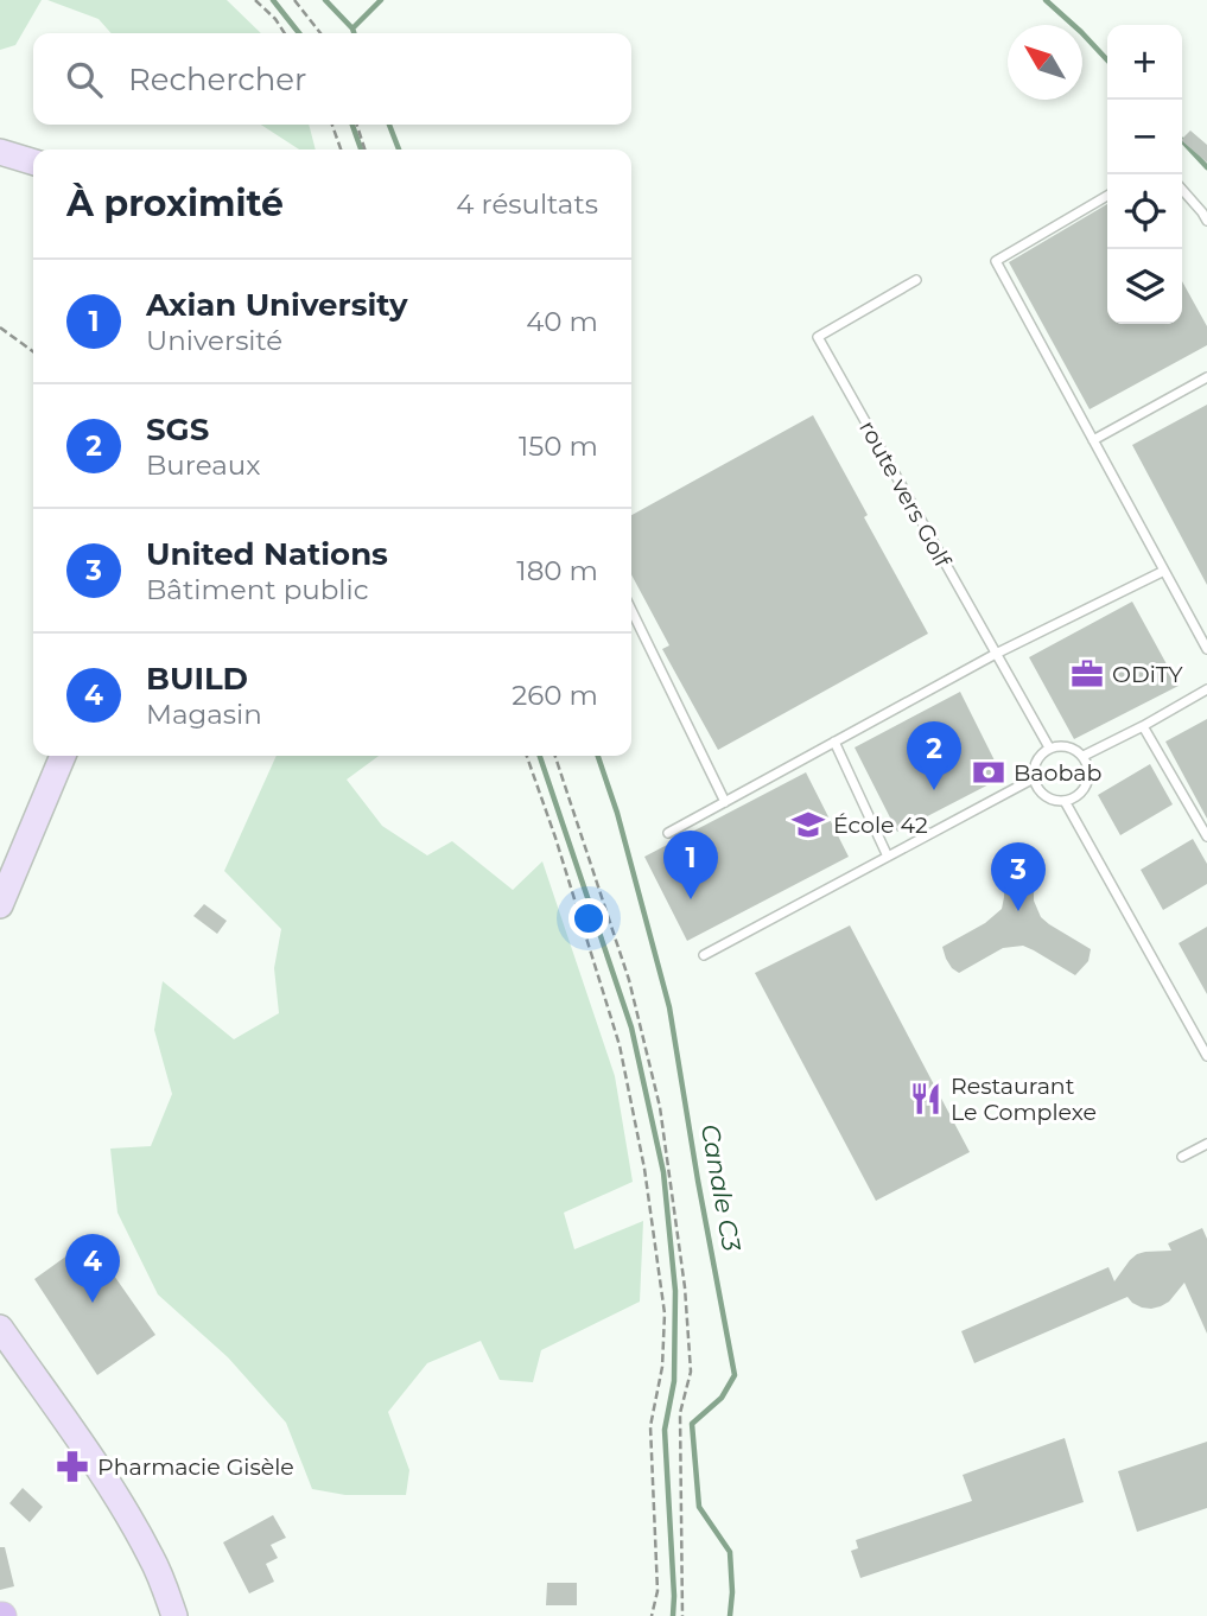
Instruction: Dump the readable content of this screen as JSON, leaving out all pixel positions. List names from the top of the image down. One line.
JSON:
{"streets":{"lane":["route vers Golf"]},"water":["Canale C3"],"places":{"office":["ODiTY"],"bank":["Baobab"],"school or university":["École 42"],"restaurant":["Restaurant Le Complexe"],"pharmacy":["Pharmacie Gisèle"]},"north":"top left","page":{"map_buttons":["+","−"],"search":"Rechercher","heading":["À proximité","4 résultats"],"list":[{"mark":"1","name":"Axian University","note":"Université","value":"40 m"},{"mark":"2","name":"SGS","note":"Bureaux","value":"150 m"},{"mark":"3","name":"United Nations","note":"Bâtiment public","value":"180 m"},{"mark":"4","name":"BUILD","note":"Magasin","value":"260 m"}],"pins":["2","1","3","4"]}}
